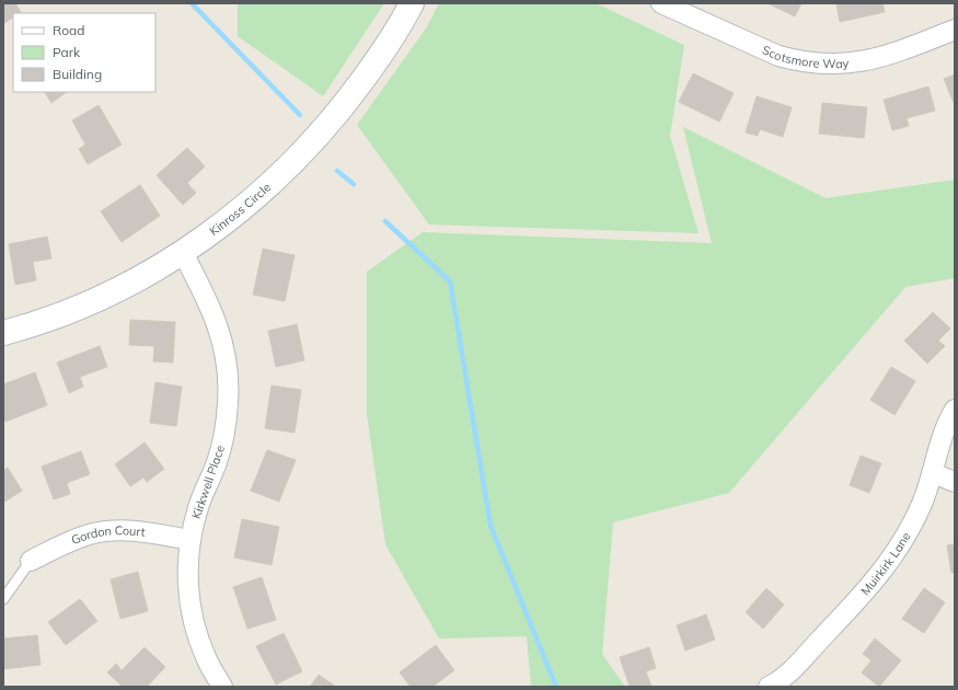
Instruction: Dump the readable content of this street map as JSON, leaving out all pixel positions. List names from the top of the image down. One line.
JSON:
{"streets":{"street":["Scotsmore Way","Kinross Circle","Kirkwell Place","Gordon Court","Muirkirk Lane"]},"crossings":[["Kinross Circle","Kirkwell Place"],["Kirkwell Place","Gordon Court"]],"legend":["Road","Park","Building"]}
